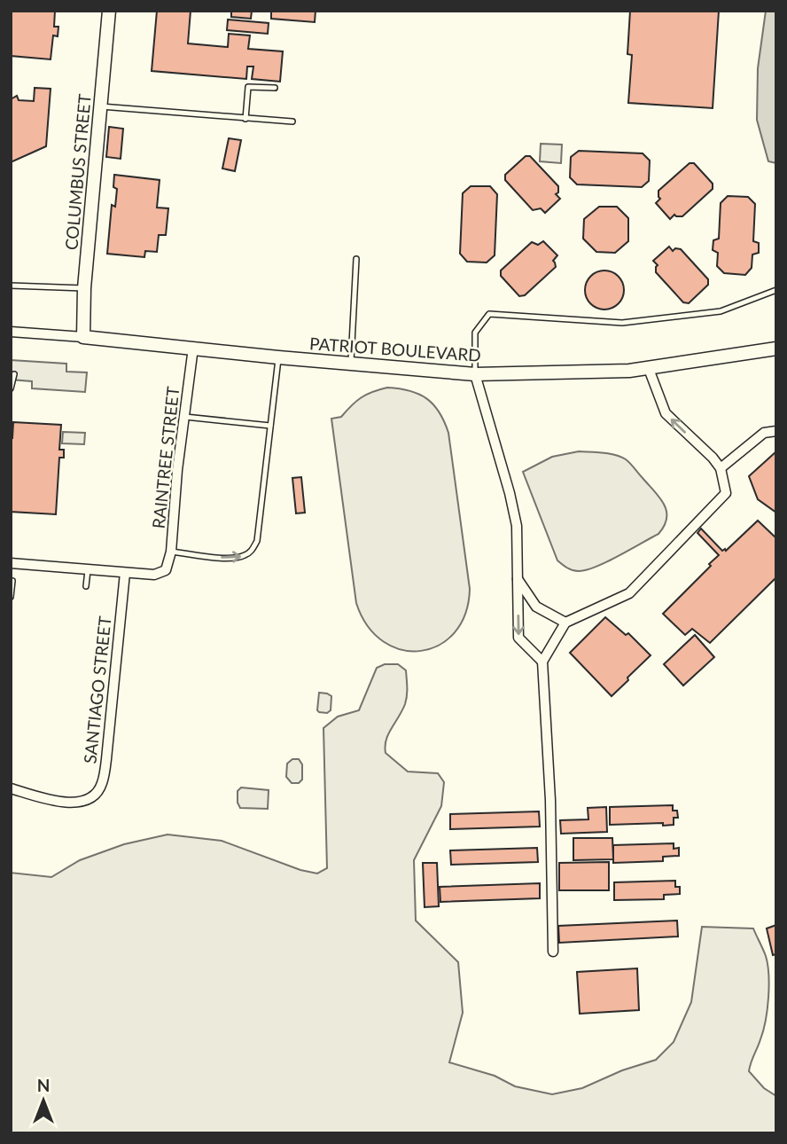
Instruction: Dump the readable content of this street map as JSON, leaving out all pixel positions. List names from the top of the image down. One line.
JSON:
{"streets":{"street":["COLUMBUS STREET","PATRIOT BOULEVARD","RAINTREE STREET","SANTIAGO STREET"]},"crossings":[["COLUMBUS STREET","PATRIOT BOULEVARD"],["PATRIOT BOULEVARD","RAINTREE STREET"],["RAINTREE STREET","SANTIAGO STREET"]],"north":"top"}
